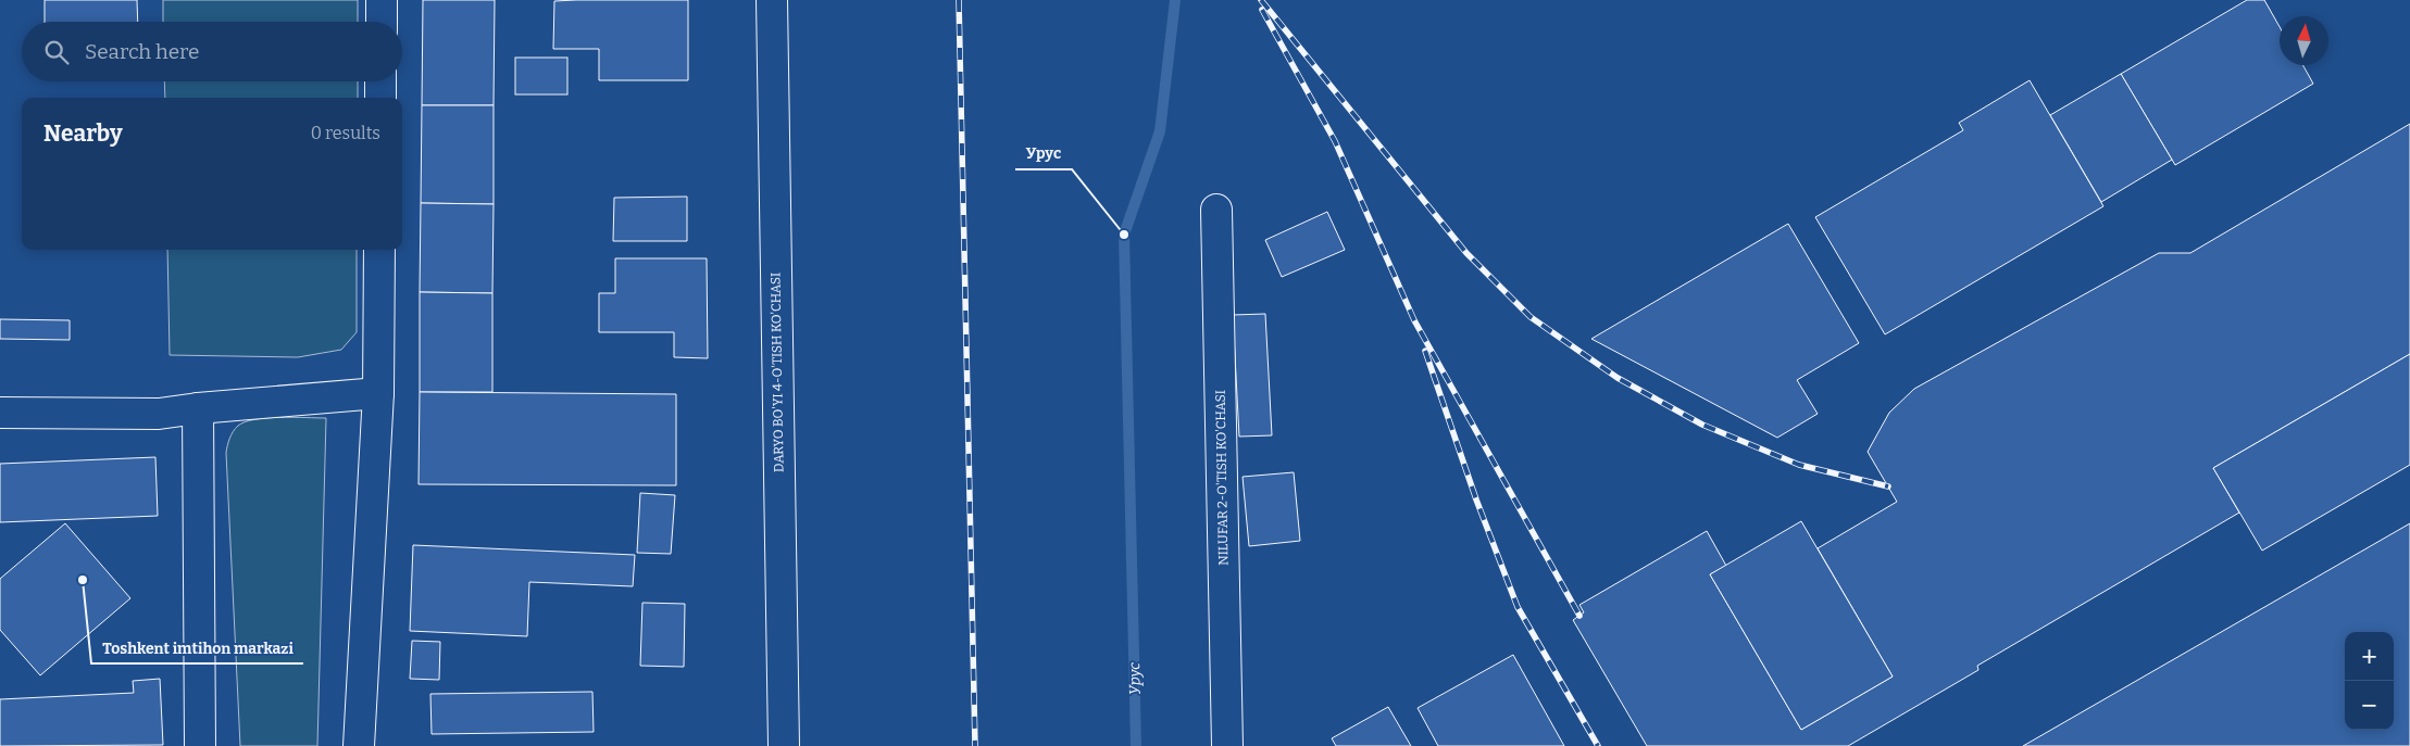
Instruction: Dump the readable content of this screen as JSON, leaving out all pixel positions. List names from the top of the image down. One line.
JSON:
{"streets":{"street":["DARYO BO'YI 4-O'TISH KO'CHASI","NILUFAR 2-O'TISH KO'CHASI"]},"water":["Урус"],"places":["Урус","Toshkent imtihon markazi"],"north":"top","page":{"search":"Search here","heading":["Nearby","0 results"],"map_buttons":["+","−"]}}
